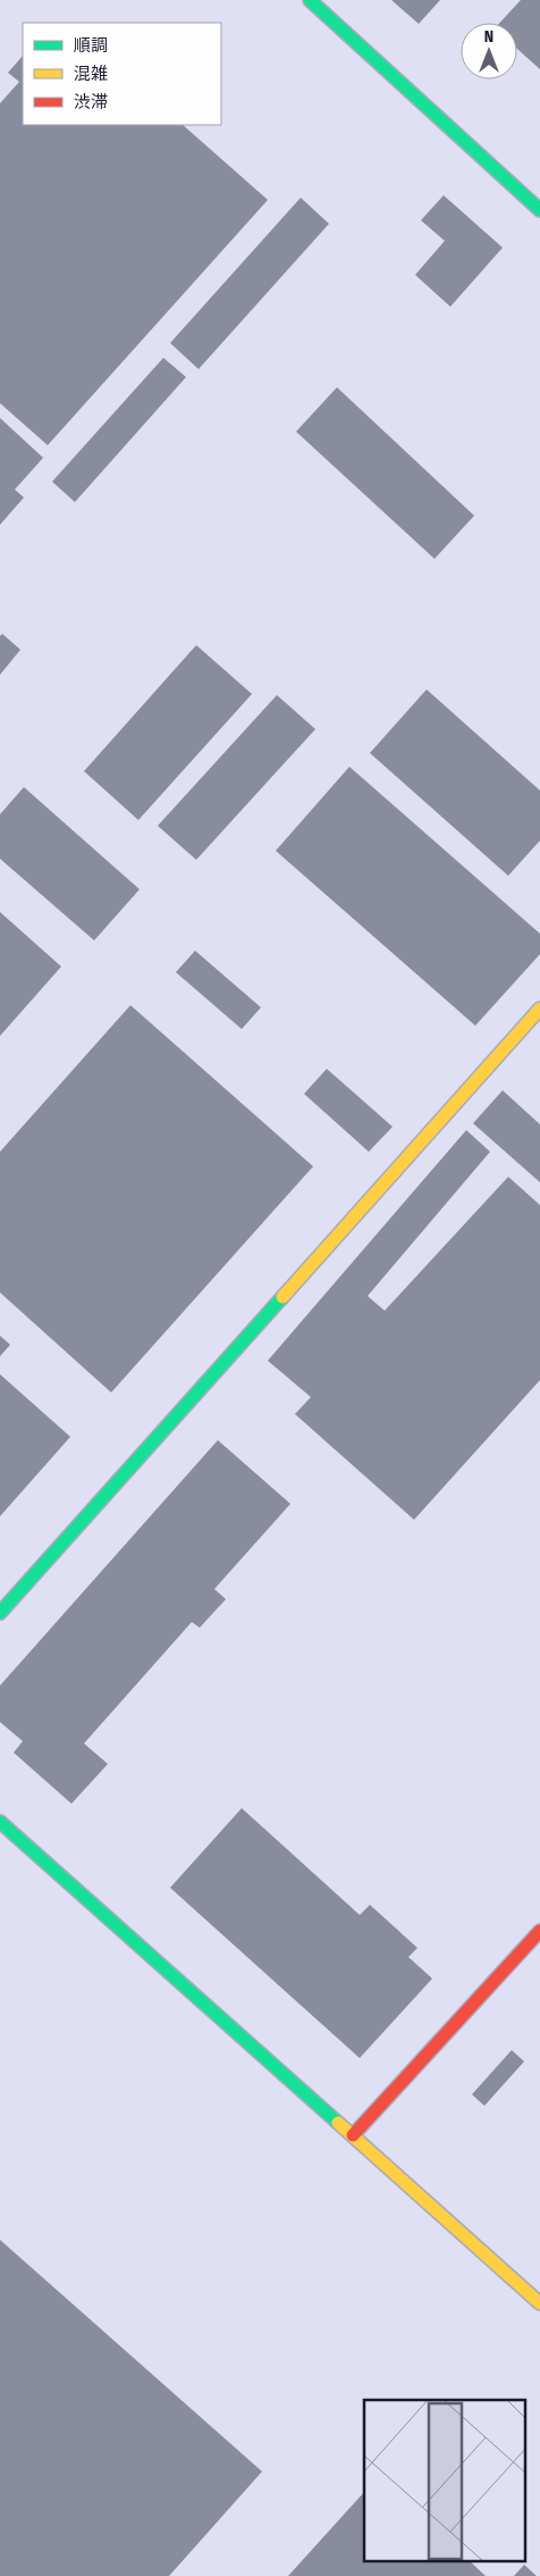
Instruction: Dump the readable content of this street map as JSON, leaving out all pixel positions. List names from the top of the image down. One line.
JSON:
{"legend":["順調","混雑","渋滞"],"north":"top"}
